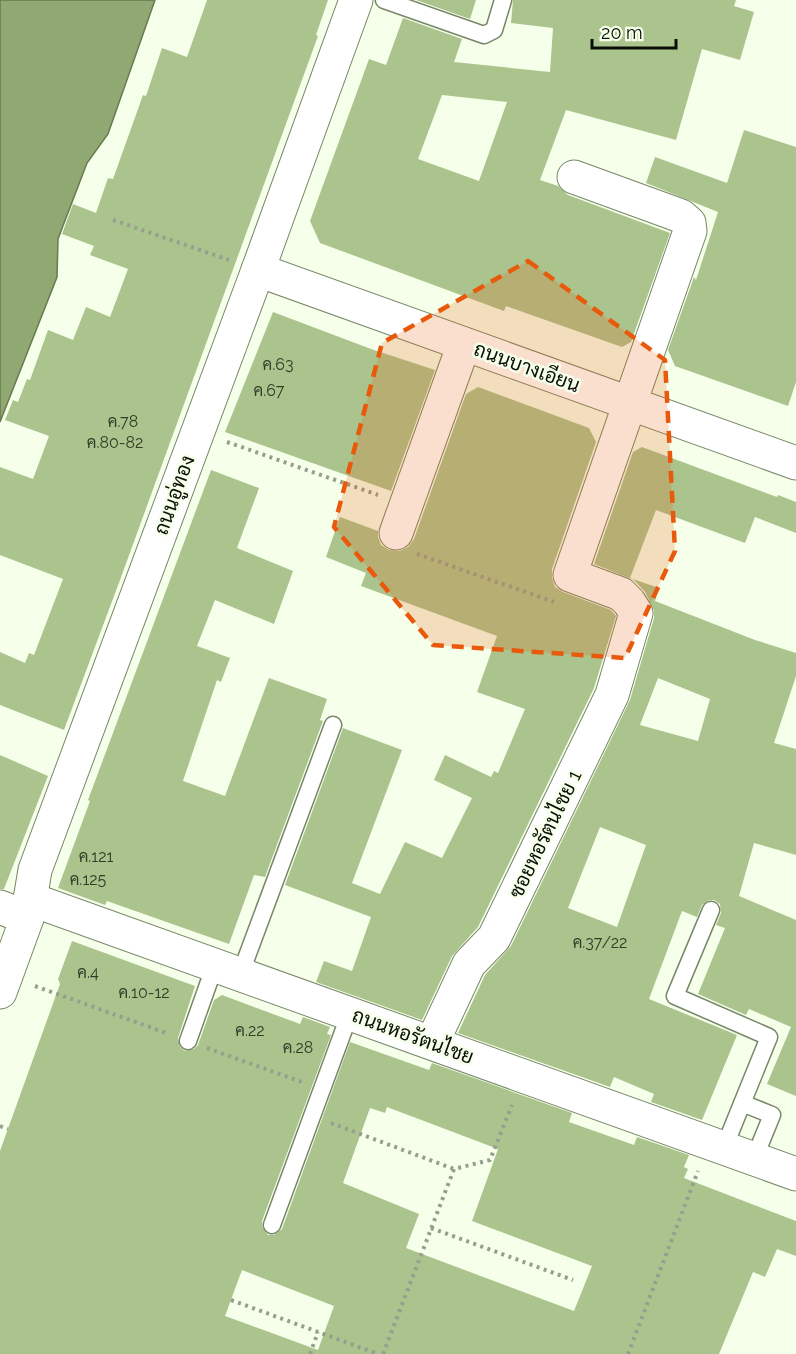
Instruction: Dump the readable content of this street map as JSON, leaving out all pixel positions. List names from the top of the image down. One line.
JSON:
{"streets":{"street":["ถนนบางเอียน","ถนนอู่ทอง","ซอยหอรัตนไชย 1","ถนนหอรัตนไชย"]},"crossings":[["ถนนบางเอียน","ถนนอู่ทอง"],["ถนนอู่ทอง","ถนนหอรัตนไชย"],["ซอยหอรัตนไชย 1","ถนนหอรัตนไชย"]],"house_numbers":["ค.63","ค.67","ค.78","ค.80-82","ค.121","ค.125","ค.37/22","ค.4","ค.10-12","ค.22","ค.28"],"scale_bar":"20 m"}
